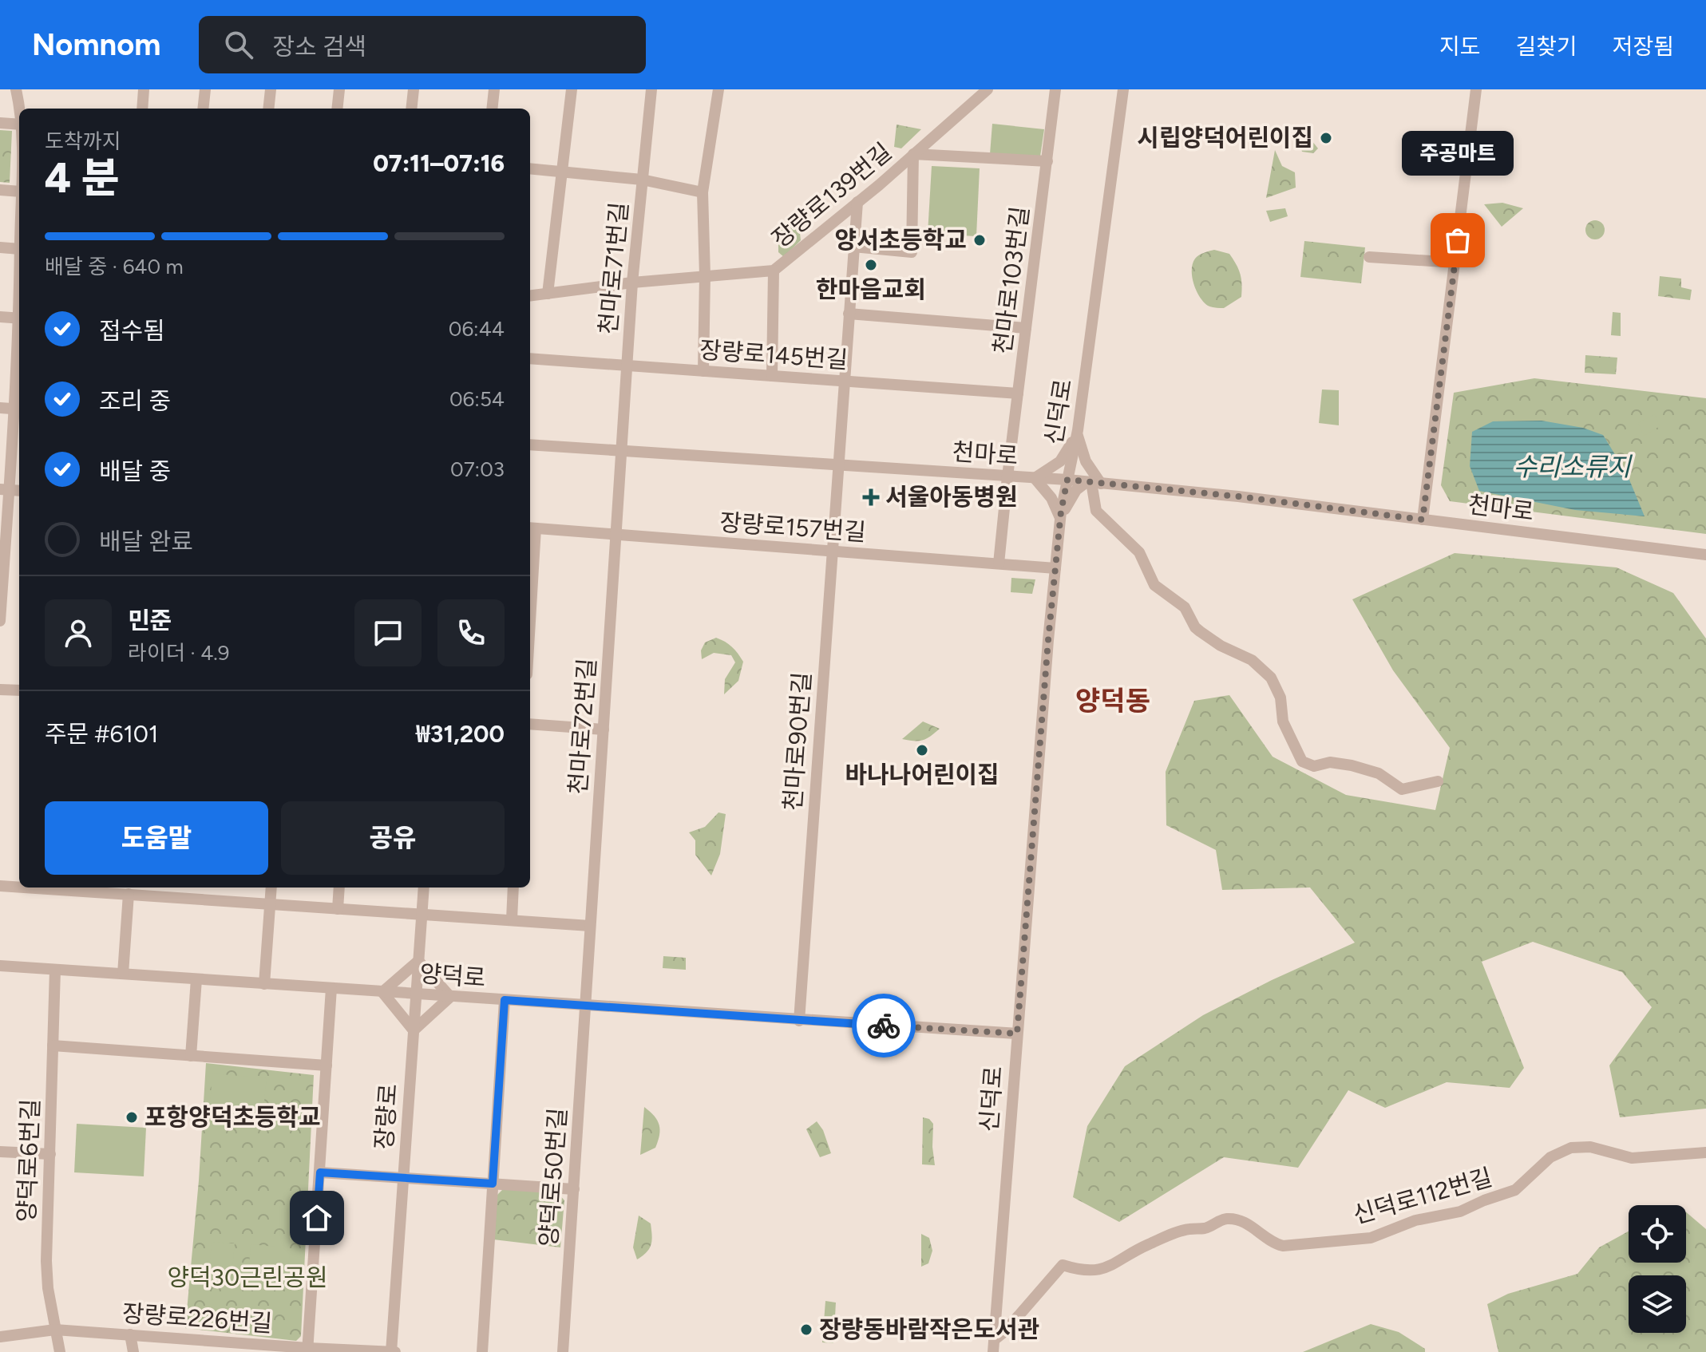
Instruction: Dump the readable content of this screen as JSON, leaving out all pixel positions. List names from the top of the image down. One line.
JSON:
{"streets":{"street":["장량로139번길","천마로71번길","천마로103번길","장량로145번길","신덕로","천마로","장량로157번길","천마로72번길","천마로90번길","양덕로","장량로","양덕로6번길","양덕로50번길","신덕로112번길","장량로226번길"]},"crossings":[["장량로139번길","천마로71번길"],["장량로139번길","천마로90번길"],["천마로71번길","장량로145번길"],["천마로71번길","천마로"],["천마로71번길","천마로72번길"],["천마로103번길","장량로145번길"],["천마로103번길","천마로"],["천마로103번길","장량로157번길"],["장량로145번길","천마로90번길"],["신덕로","천마로"],["신덕로","장량로157번길"],["신덕로","양덕로"],["신덕로","신덕로112번길"],["천마로","천마로72번길"],["천마로","천마로90번길"],["장량로157번길","천마로72번길"],["장량로157번길","천마로90번길"],["천마로72번길","양덕로"],["천마로72번길","양덕로50번길"],["천마로90번길","양덕로"],["양덕로","장량로"],["양덕로","양덕로6번길"],["양덕로","양덕로50번길"],["장량로","장량로226번길"],["양덕로6번길","장량로226번길"]],"districts":["양덕동"],"water":["수리소류지"],"parks":["양덕30근린공원"],"places":{"other":["시립양덕어린이집","양서초등학교","주공마트","한마음교회","바나나어린이집","포항양덕초등학교","장량동바람작은도서관"],"health":["서울아동병원"]},"page":{"header":"Nomnom","search":"장소 검색","nav":["지도","길찾기","저장됨"],"heading":["4 분","도착까지","07:11–07:16"],"panel":["민준","라이더 · 4.9","주문 #6101","₩31,200"],"bubble":"주공마트","bar":"배달 중 · 640 m","list":[["접수됨","06:44"],["조리 중","06:54"],["배달 중","07:03"],"배달 완료"],"buttons":["도움말","공유"]}}
